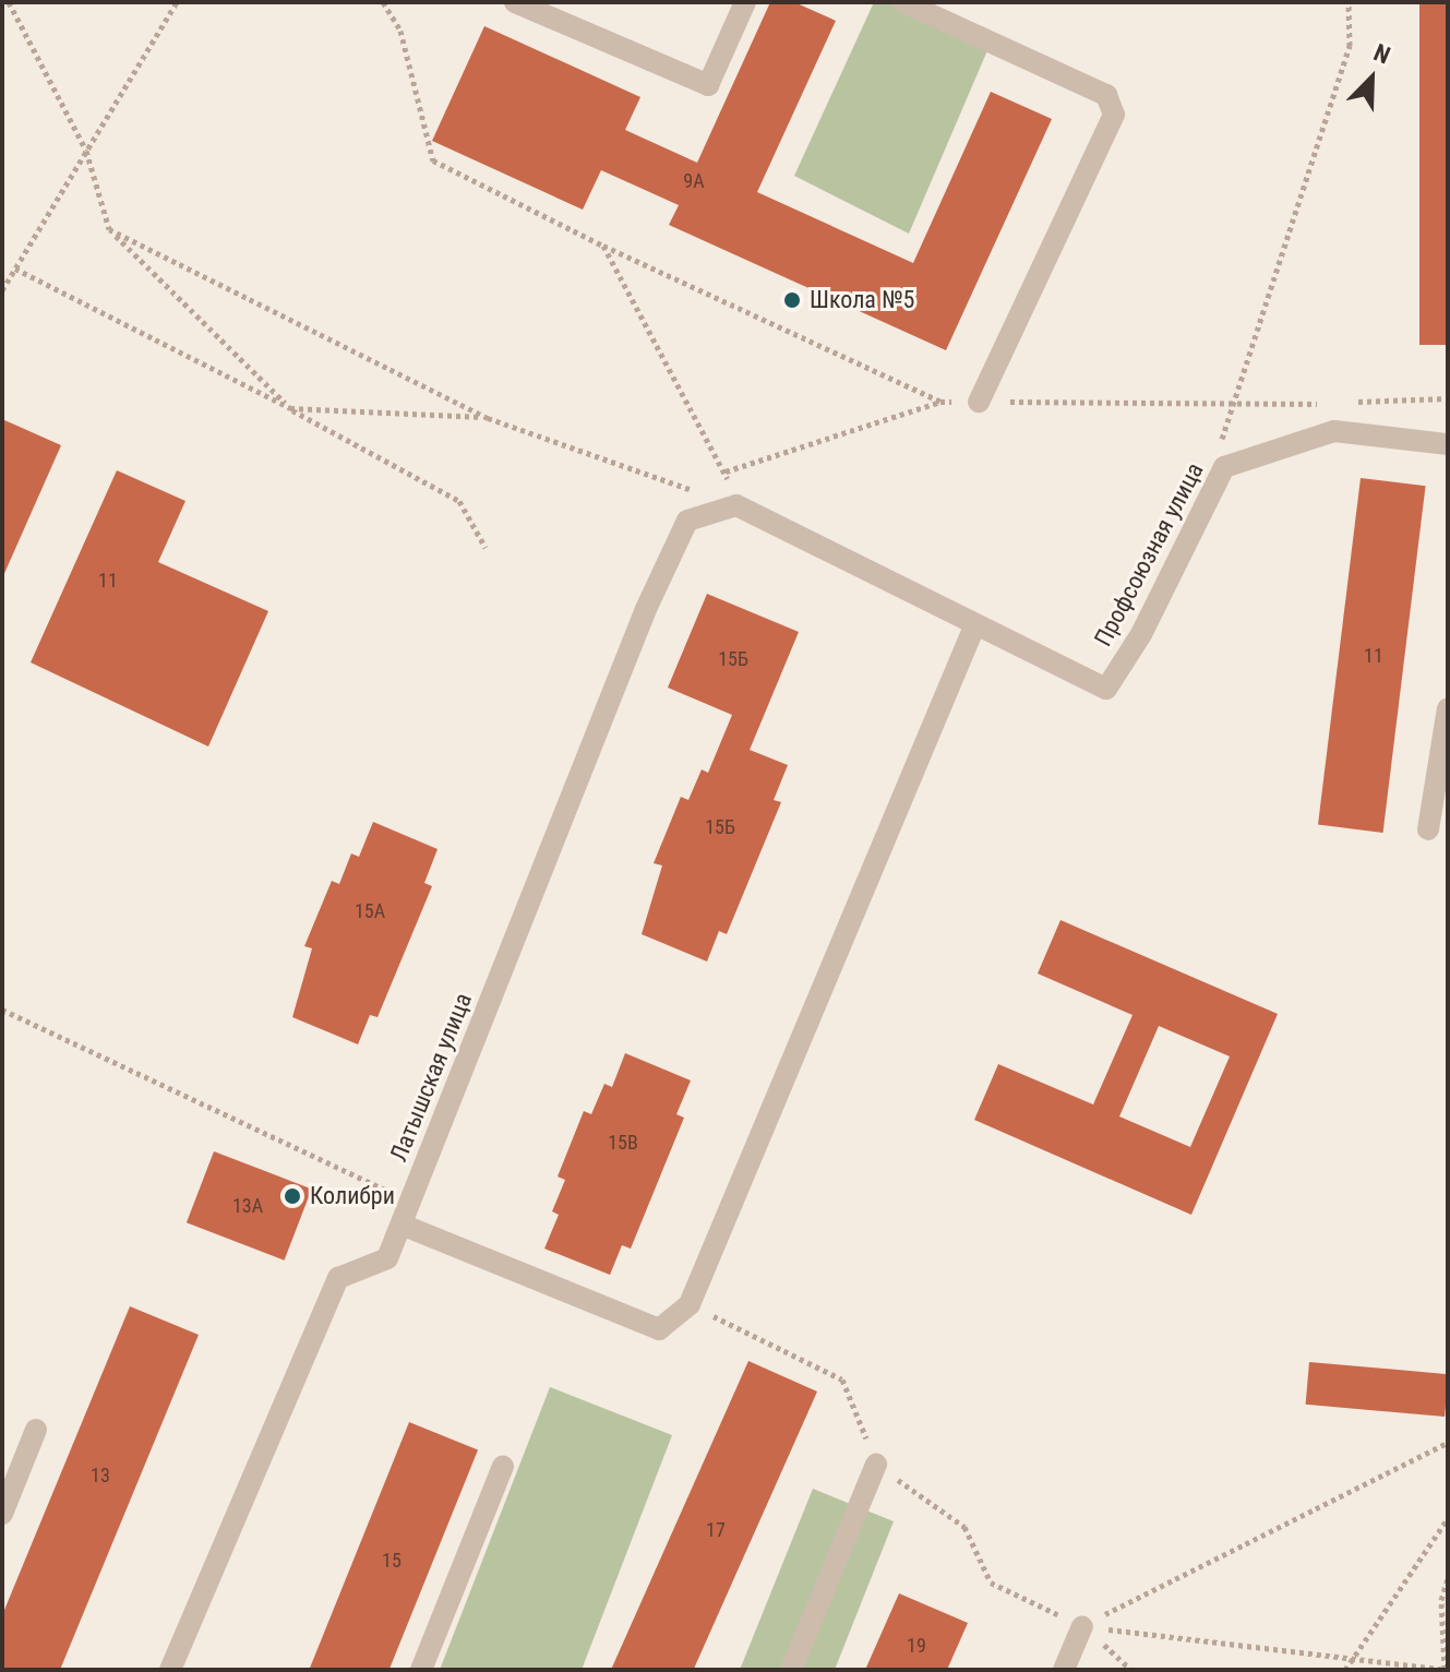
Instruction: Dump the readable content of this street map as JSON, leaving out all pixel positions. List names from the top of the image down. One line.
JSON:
{"streets":{"street":["Профсоюзная улица","Латышская улица"]},"crossings":[["Профсоюзная улица","Латышская улица"]],"places":["Школа №5","Колибри"],"house_numbers":["9А","11","11","15Б","15Б","15А","15В","13А","13","17","15","19"],"north":"top right"}
